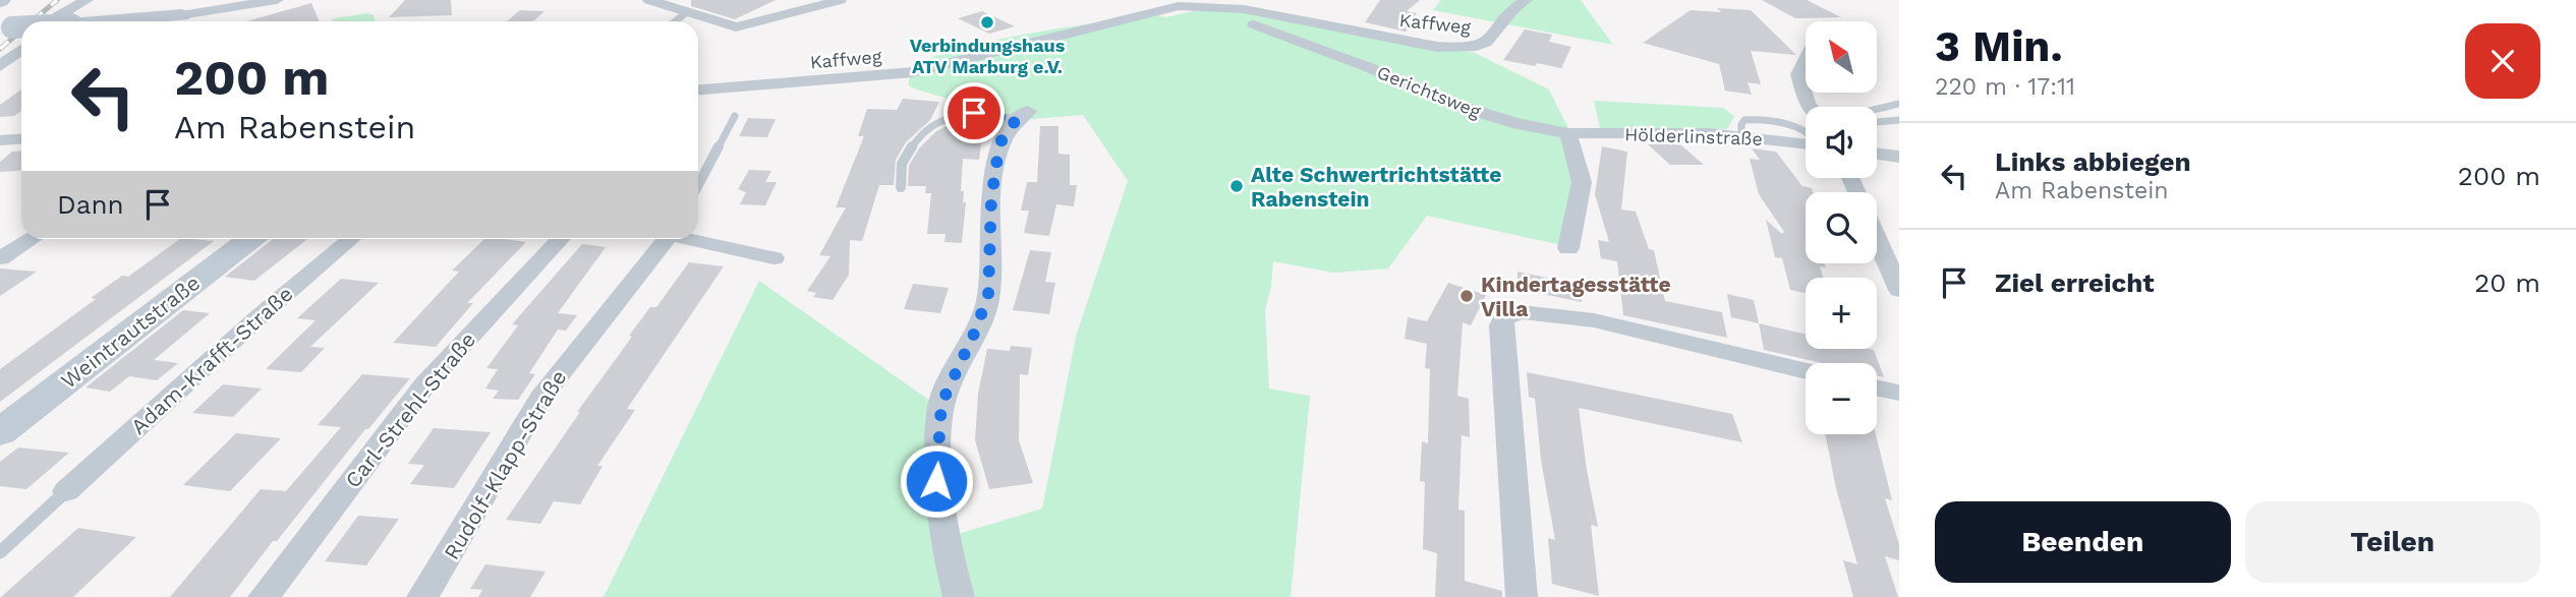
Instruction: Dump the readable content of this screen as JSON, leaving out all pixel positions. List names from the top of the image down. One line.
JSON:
{"streets":{"main road":["Weintrautstraße"],"street":["Kaffweg","Gerichtsweg","Hölderlinstraße","Adam-Krafft-Straße","Carl-Strehl-Straße","Rudolf-Klapp-Straße"]},"crossings":[["Kaffweg","Gerichtsweg"],["Gerichtsweg","Hölderlinstraße"]],"places":["Verbindungshaus ATV Marburg e.V.","Alte Schwertrichtstätte Rabenstein","Kindertagesstätte Villa"],"north":"top left","page":{"heading":["3 Min.","220 m · 17:11"],"map_buttons":["+","−"],"turn":["200 m","Am Rabenstein"],"list":[{"name":"Links abbiegen","note":"Am Rabenstein","value":"200 m"},{"name":"Ziel erreicht","value":"20 m"}],"then":"Dann","buttons":["Beenden","Teilen"]}}
